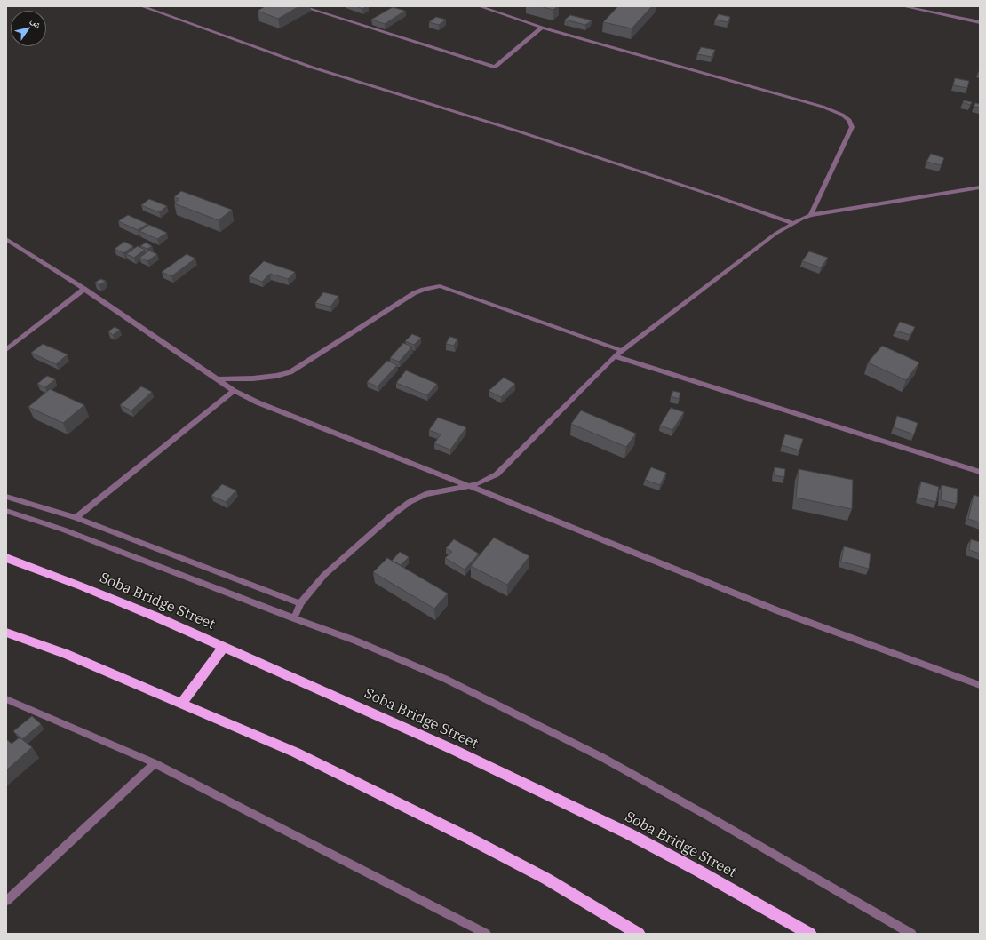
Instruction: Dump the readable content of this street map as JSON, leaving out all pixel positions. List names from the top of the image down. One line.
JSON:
{"streets":{"highway":["Soba Bridge Street"]},"north":"top right"}
